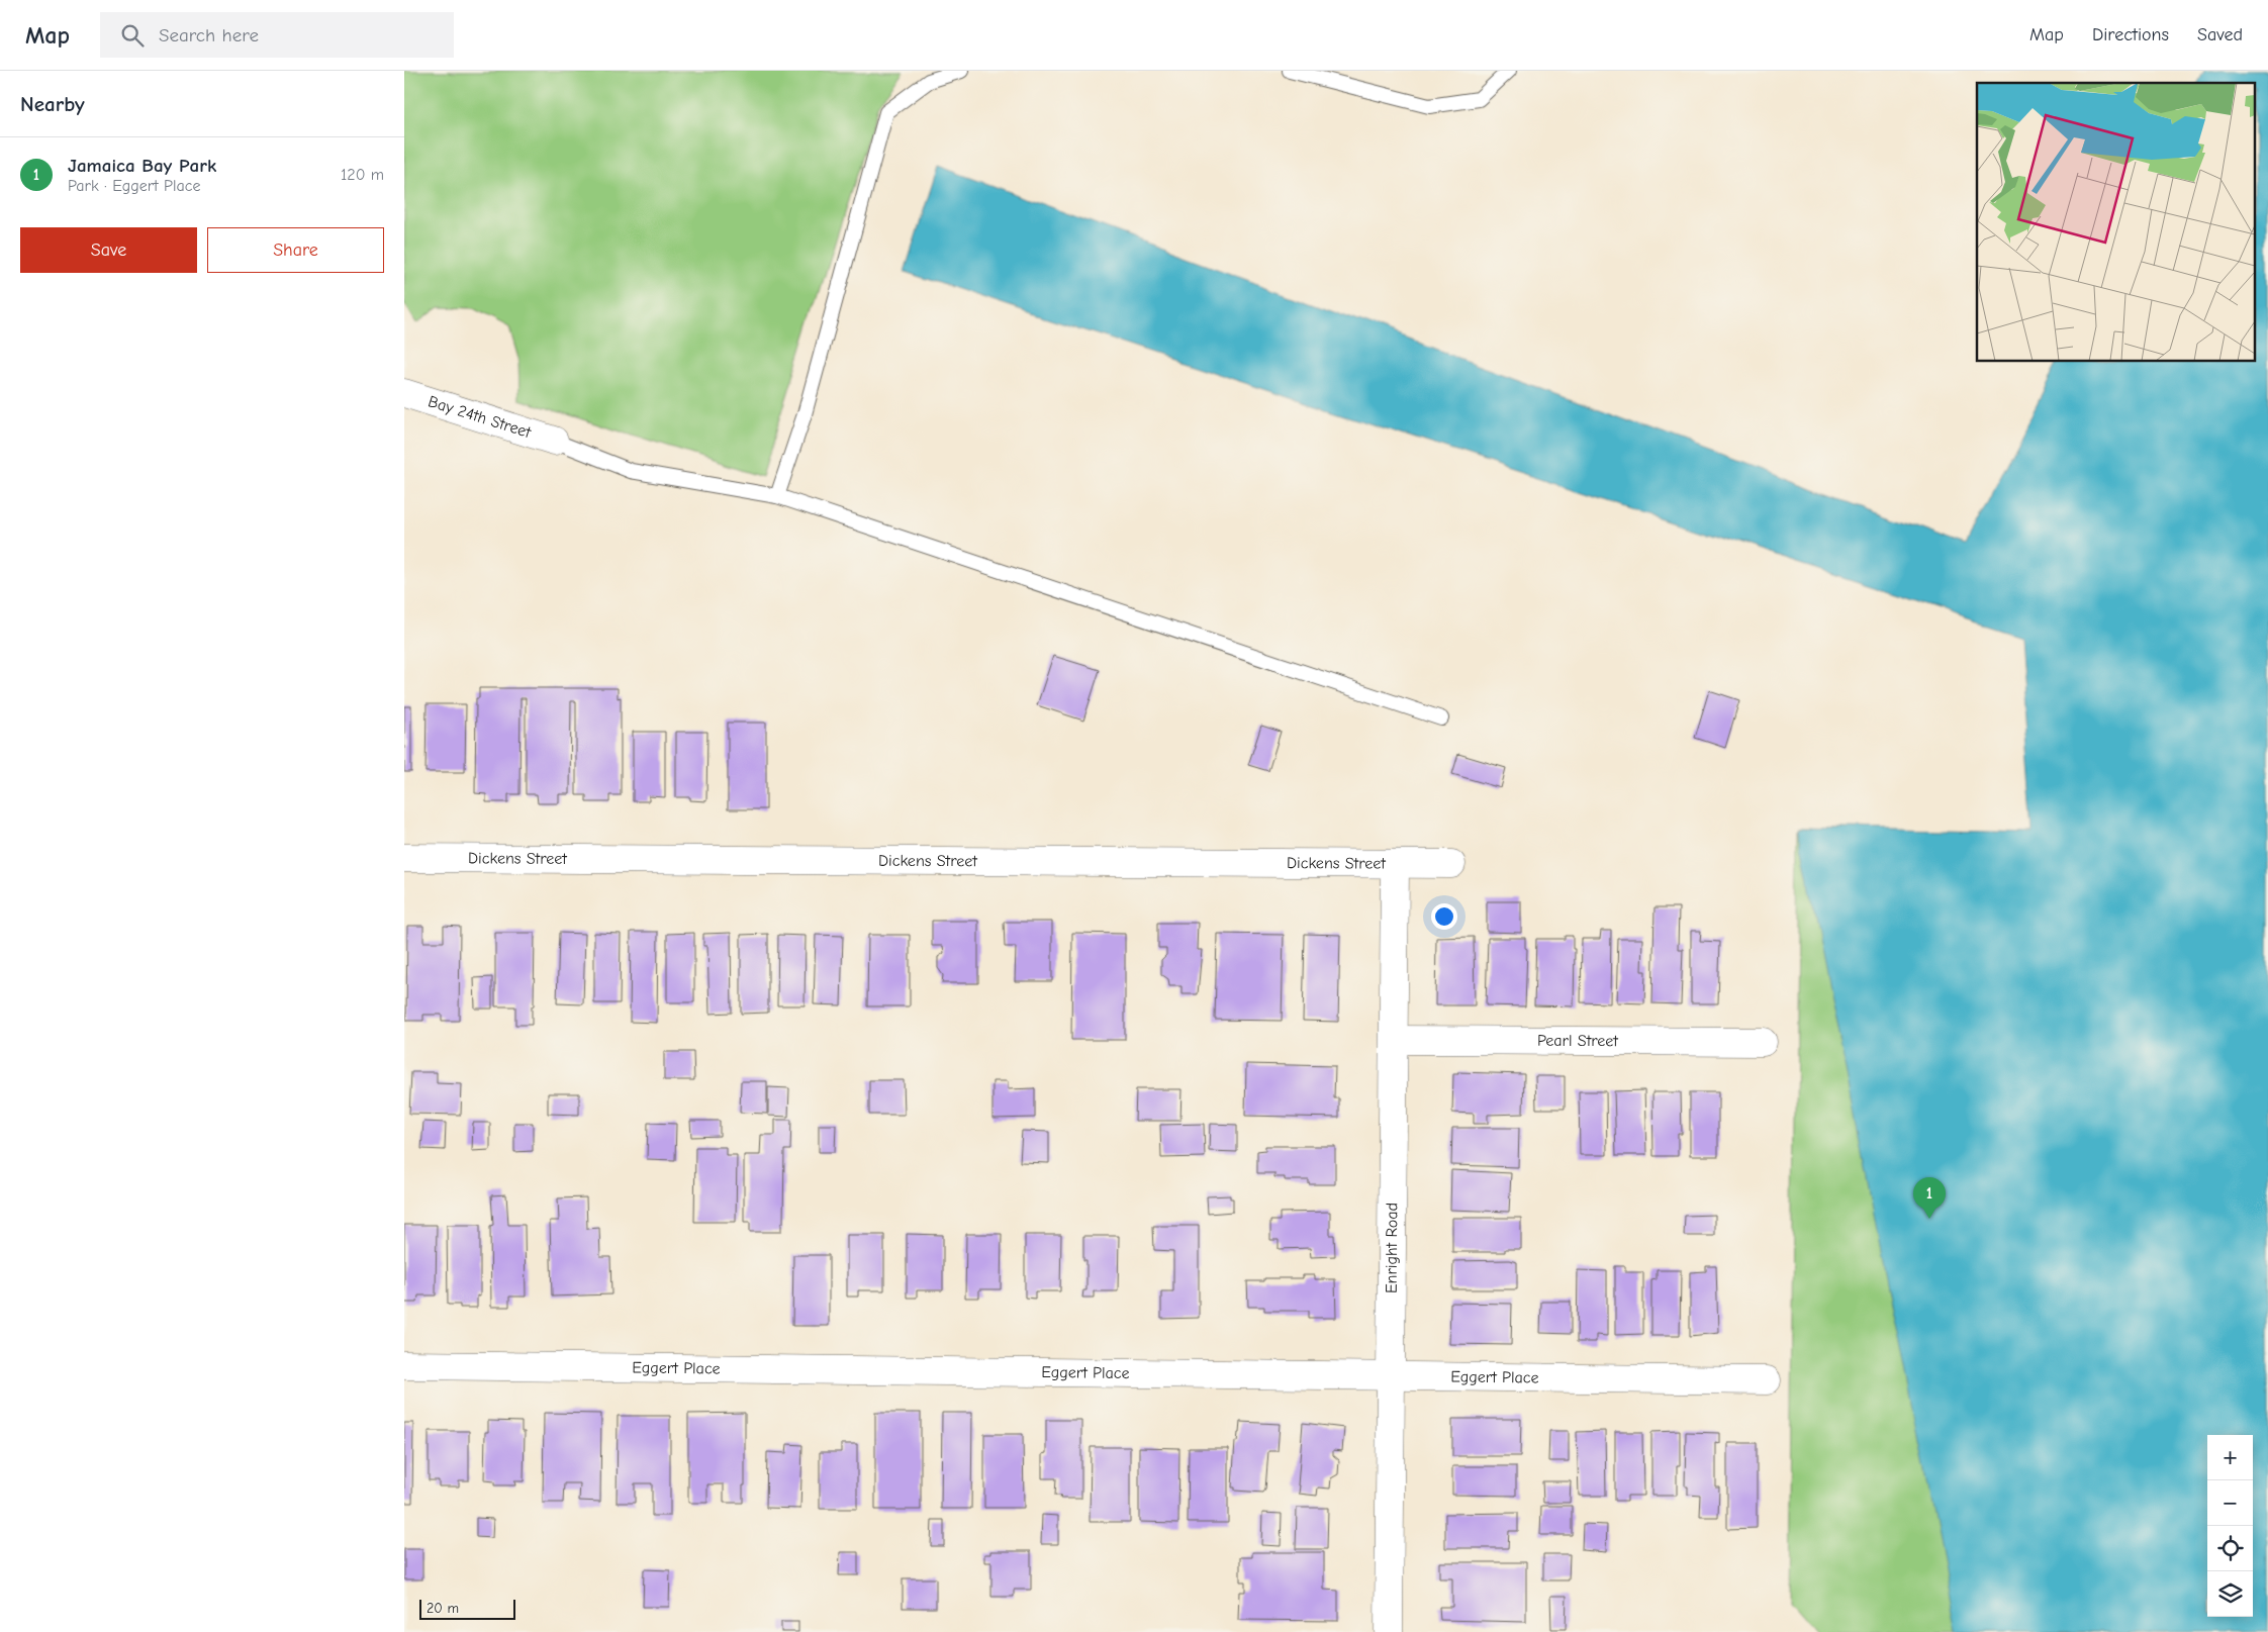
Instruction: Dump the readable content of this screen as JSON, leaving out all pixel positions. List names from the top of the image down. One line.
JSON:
{"streets":{"street":["Bay 24th Street","Dickens Street","Pearl Street","Enright Road","Eggert Place"]},"crossings":[["Dickens Street","Enright Road"],["Pearl Street","Enright Road"],["Enright Road","Eggert Place"]],"scale_bar":"20 m","page":{"header":"Map","search":"Search here","nav":["Map","Directions","Saved"],"heading":"Nearby","list":[{"mark":"1","name":"Jamaica Bay Park","note":"Park · Eggert Place","value":"120 m"}],"buttons":["Save","Share"],"pins":"1","map_buttons":["+","−"],"scale":"20 m"}}
